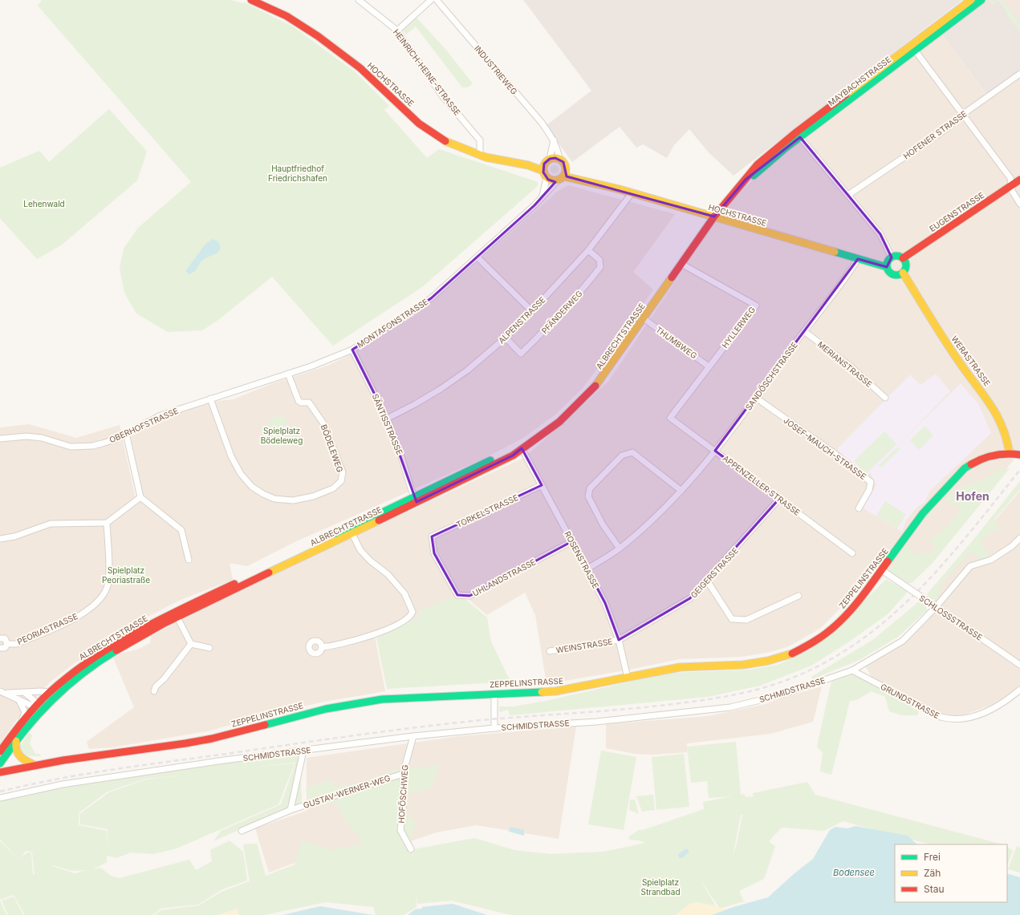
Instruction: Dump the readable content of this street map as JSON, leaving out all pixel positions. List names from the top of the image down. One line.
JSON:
{"streets":{"main road":["MAYBACHSTRASSE","HOCHSTRASSE","EUGENSTRASSE","ALBRECHTSTRASSE","WERASTRASSE","ZEPPELINSTRASSE"],"street":["INDUSTRIEWEG","HEINRICH-HEINE-STRASSE","HOFENER STRASSE","PFÄNDERWEG","ALPENSTRASSE","MONTAFONSTRASSE","HYLLERWEG","THUMBWEG","MERIANSTRASSE","SANDÖSCHSTRASSE","SÄNTISSTRASSE","OBERHOFSTRASSE","BÖDELEWEG","JOSEF-MAUCH-STRASSE","APPENZELLER STRASSE","TORKELSTRASSE","ROSENSTRASSE","GEIGERSTRASSE","UHLANDSTRASSE","SCHLOSSSTRASSE","PEORIASTRASSE","WEINSTRASSE","SCHMIDSTRASSE","GRUNDSTRASSE","GUSTAV-WERNER-WEG","HOFÖSCHWEG"]},"crossings":[["INDUSTRIEWEG","HOCHSTRASSE"],["INDUSTRIEWEG","MONTAFONSTRASSE"],["HEINRICH-HEINE-STRASSE","HOCHSTRASSE"],["MAYBACHSTRASSE","HOCHSTRASSE"],["MAYBACHSTRASSE","ALBRECHTSTRASSE"],["HOCHSTRASSE","EUGENSTRASSE"],["HOCHSTRASSE","ALPENSTRASSE"],["HOCHSTRASSE","MONTAFONSTRASSE"],["HOCHSTRASSE","ALBRECHTSTRASSE"],["HOCHSTRASSE","WERASTRASSE"],["HOCHSTRASSE","SANDÖSCHSTRASSE"],["EUGENSTRASSE","WERASTRASSE"],["PFÄNDERWEG","ALPENSTRASSE"],["ALPENSTRASSE","SÄNTISSTRASSE"],["MONTAFONSTRASSE","SÄNTISSTRASSE"],["MONTAFONSTRASSE","OBERHOFSTRASSE"],["MONTAFONSTRASSE","BÖDELEWEG"],["HYLLERWEG","ALBRECHTSTRASSE"],["HYLLERWEG","THUMBWEG"],["HYLLERWEG","APPENZELLER STRASSE"],["ALBRECHTSTRASSE","THUMBWEG"],["ALBRECHTSTRASSE","SÄNTISSTRASSE"],["ALBRECHTSTRASSE","ROSENSTRASSE"],["WERASTRASSE","ZEPPELINSTRASSE"],["MERIANSTRASSE","SANDÖSCHSTRASSE"],["SANDÖSCHSTRASSE","JOSEF-MAUCH-STRASSE"],["SANDÖSCHSTRASSE","APPENZELLER STRASSE"],["SANDÖSCHSTRASSE","ROSENSTRASSE"],["OBERHOFSTRASSE","BÖDELEWEG"],["APPENZELLER STRASSE","GEIGERSTRASSE"],["TORKELSTRASSE","ROSENSTRASSE"],["TORKELSTRASSE","UHLANDSTRASSE"],["ROSENSTRASSE","GEIGERSTRASSE"],["ROSENSTRASSE","UHLANDSTRASSE"],["ROSENSTRASSE","ZEPPELINSTRASSE"],["ROSENSTRASSE","WEINSTRASSE"],["GEIGERSTRASSE","WEINSTRASSE"],["ZEPPELINSTRASSE","SCHLOSSSTRASSE"],["SCHLOSSSTRASSE","SCHMIDSTRASSE"],["SCHMIDSTRASSE","GRUNDSTRASSE"],["SCHMIDSTRASSE","GUSTAV-WERNER-WEG"],["SCHMIDSTRASSE","HOFÖSCHWEG"],["GUSTAV-WERNER-WEG","HOFÖSCHWEG"]],"districts":["Hofen"],"water":["Bodensee"],"parks":["Hauptfriedhof Friedrichshafen","Lehenwald","Spielplatz Bödeleweg","Spielplatz Peoriastraße","Spielplatz Strandbad"],"legend":["Frei","Zäh","Stau"]}
